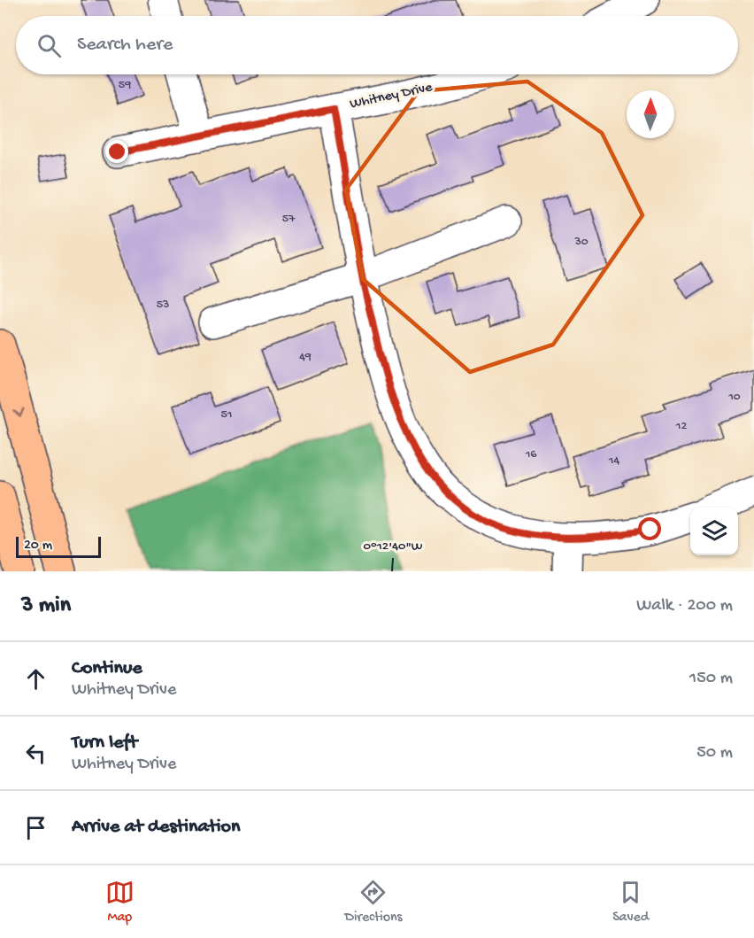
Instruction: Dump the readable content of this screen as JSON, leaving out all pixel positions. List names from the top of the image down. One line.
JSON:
{"streets":{"street":["Whitney Drive"]},"house_numbers":["59","57","30","53","49","10","51","12","16","14"],"scale_bar":"20 m","north":"top","page":{"search":"Search here","scale":"20 m","heading":["3 min","Walk · 200 m"],"list":[["Continue","Whitney Drive","150 m"],["Turn left","Whitney Drive","50 m"],"Arrive at destination"],"nav":["Map","Directions","Saved"]},"coordinates":["0°12'40\"W"]}
